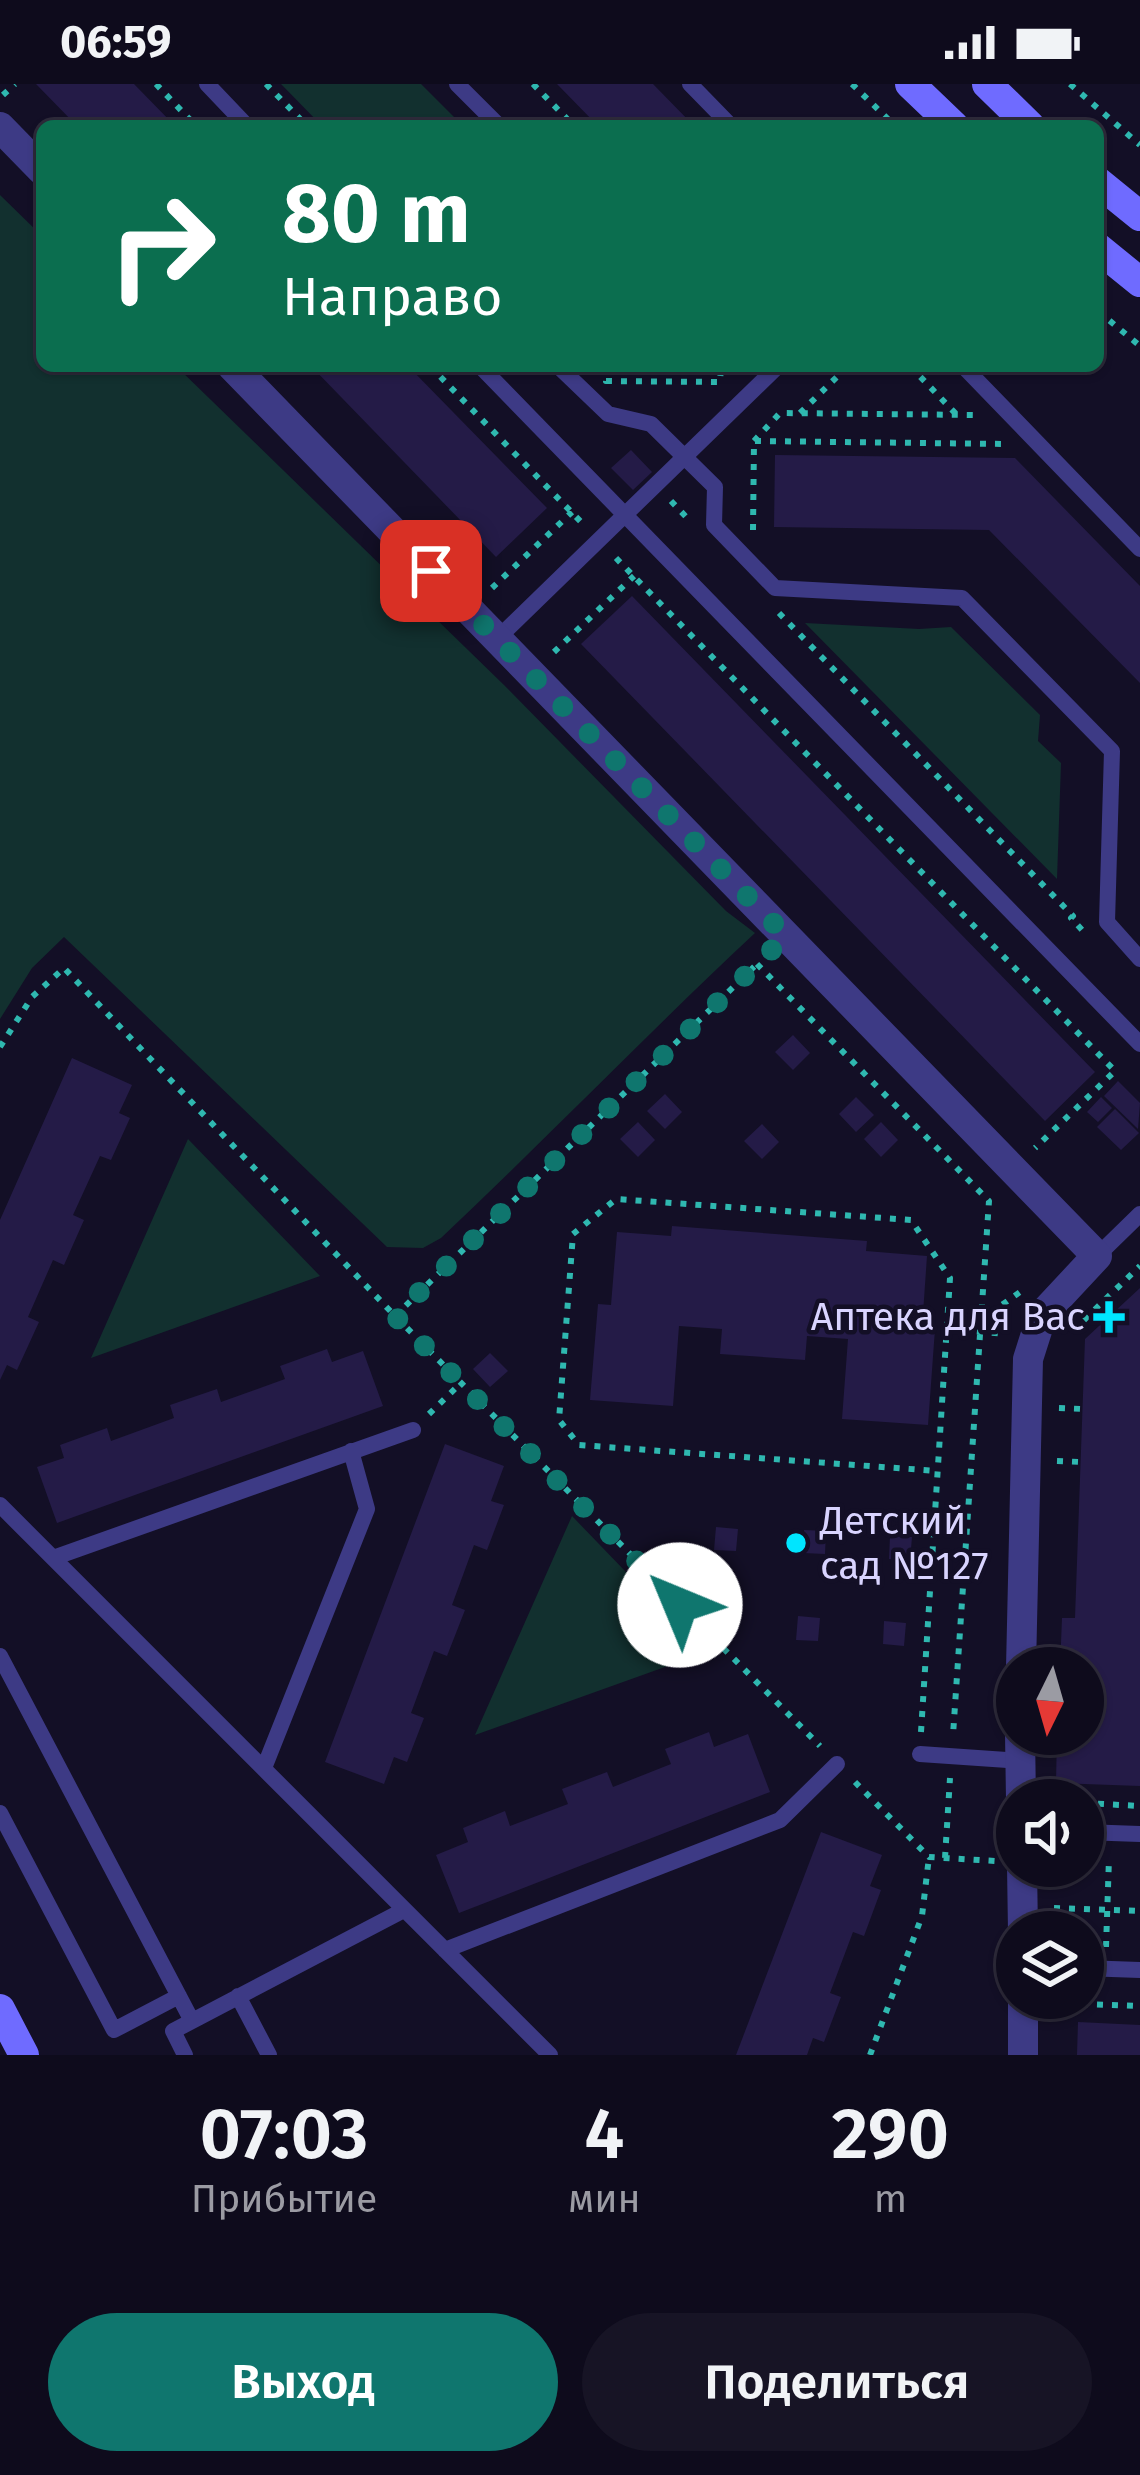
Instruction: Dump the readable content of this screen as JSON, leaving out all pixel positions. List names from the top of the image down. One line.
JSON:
{"places":{"health":["Аптека для Вас"],"other":["Детский сад №127"]},"north":"bottom","page":{"status":"06:59","turn":["80 m","Направо"],"eta":["07:03","Прибытие","4","мин","290","m"],"buttons":["Выход","Поделиться"]}}
